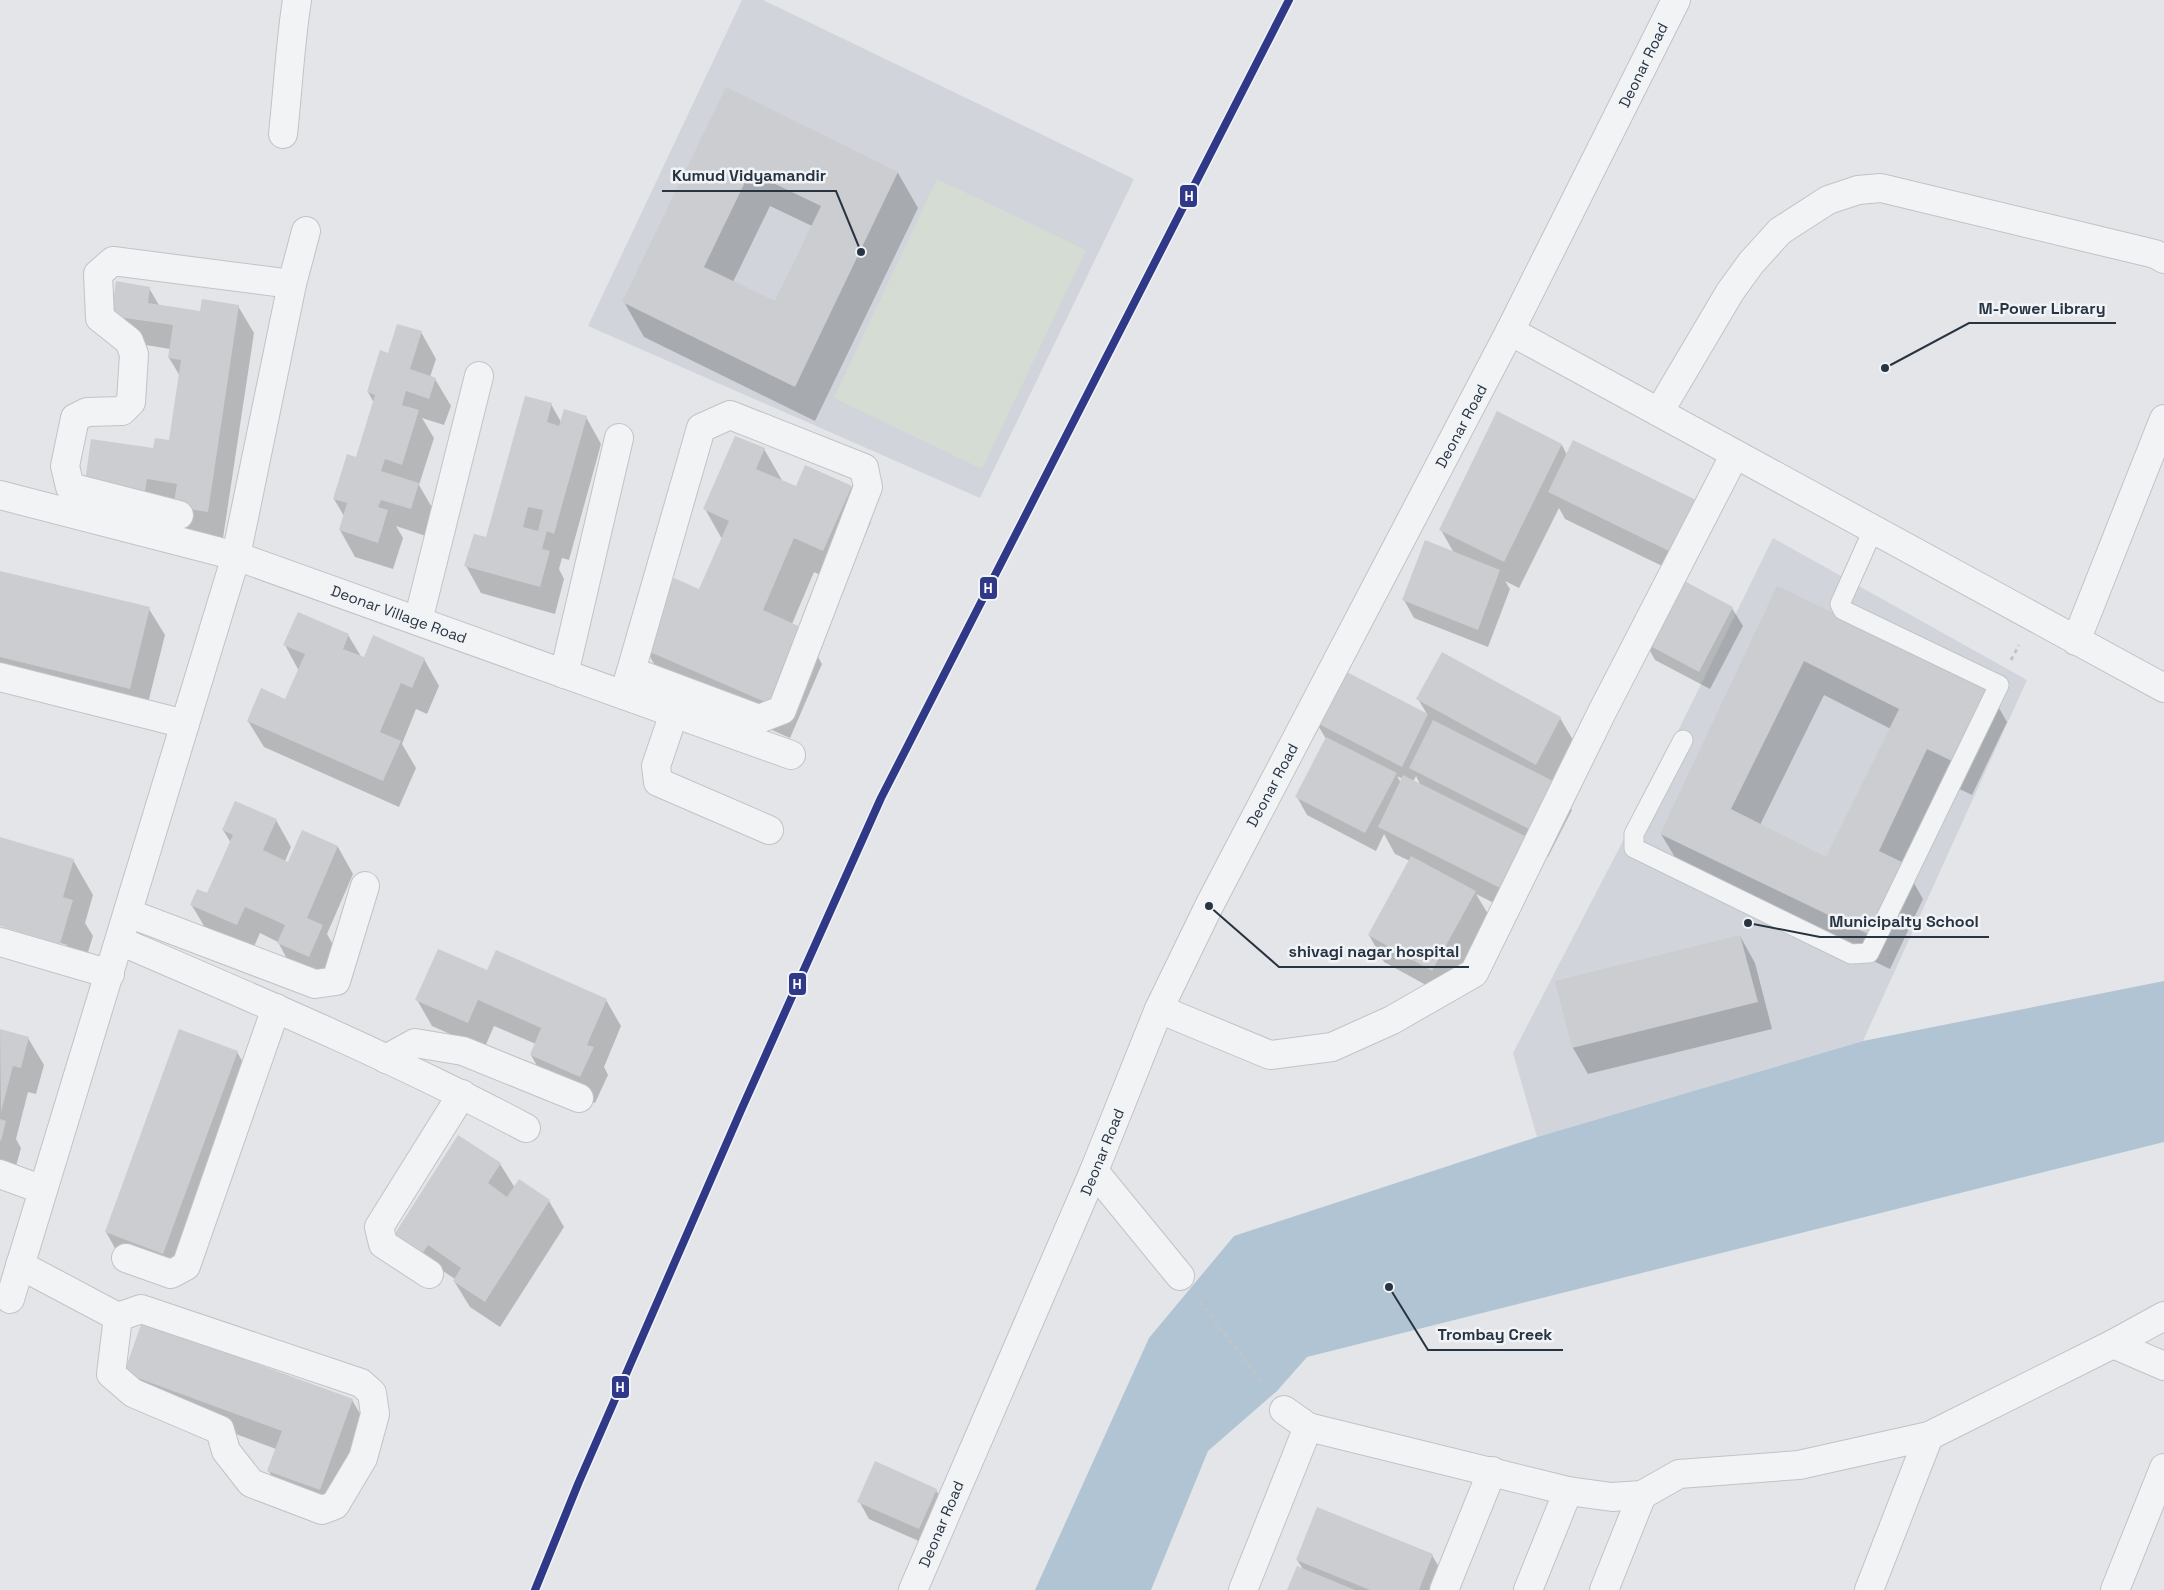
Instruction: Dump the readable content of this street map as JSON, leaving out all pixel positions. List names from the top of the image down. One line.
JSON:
{"streets":{"street":["Deonar Road","Deonar Village Road"]},"places":["Kumud Vidyamandir","M-Power Library","shivagi nagar hospital","Municipalty School","Trombay Creek"],"lines":["transit line H"]}
